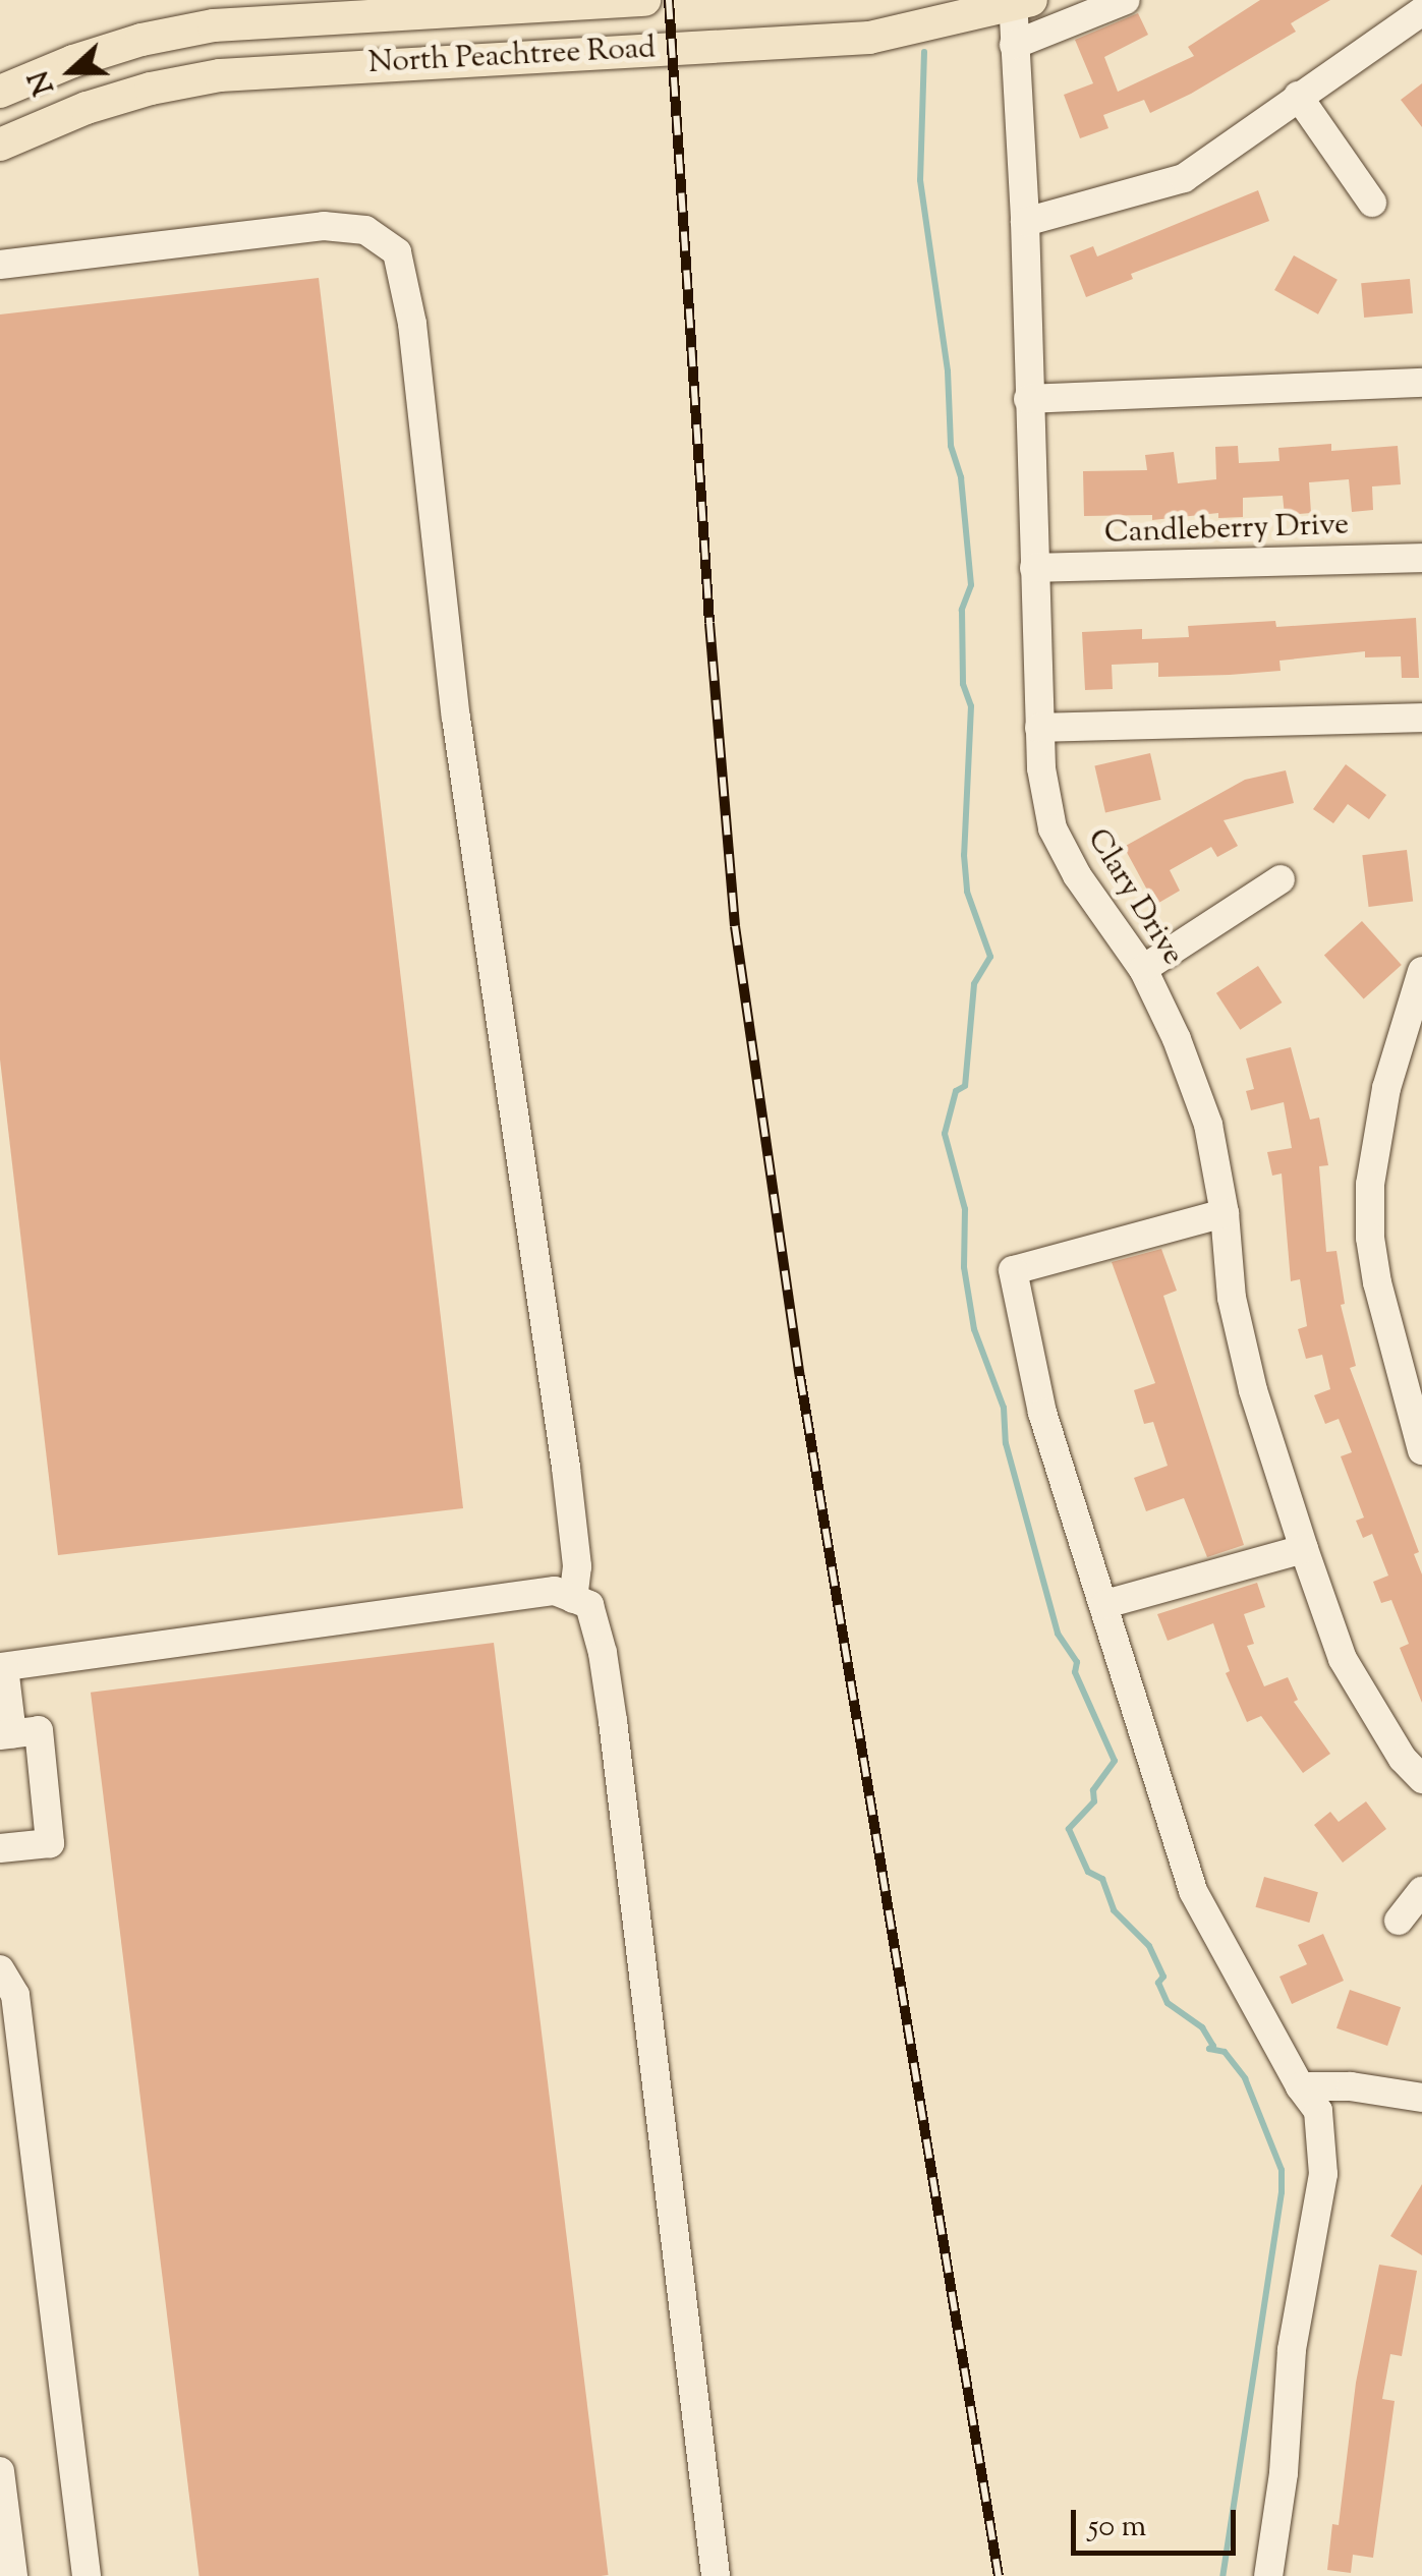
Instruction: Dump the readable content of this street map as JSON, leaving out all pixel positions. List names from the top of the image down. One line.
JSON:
{"streets":{"main road":["North Peachtree Road"],"street":["Candleberry Drive","Clary Drive"]},"crossings":[["North Peachtree Road","Clary Drive"],["Candleberry Drive","Clary Drive"]],"scale_bar":"50 m","north":"left"}
